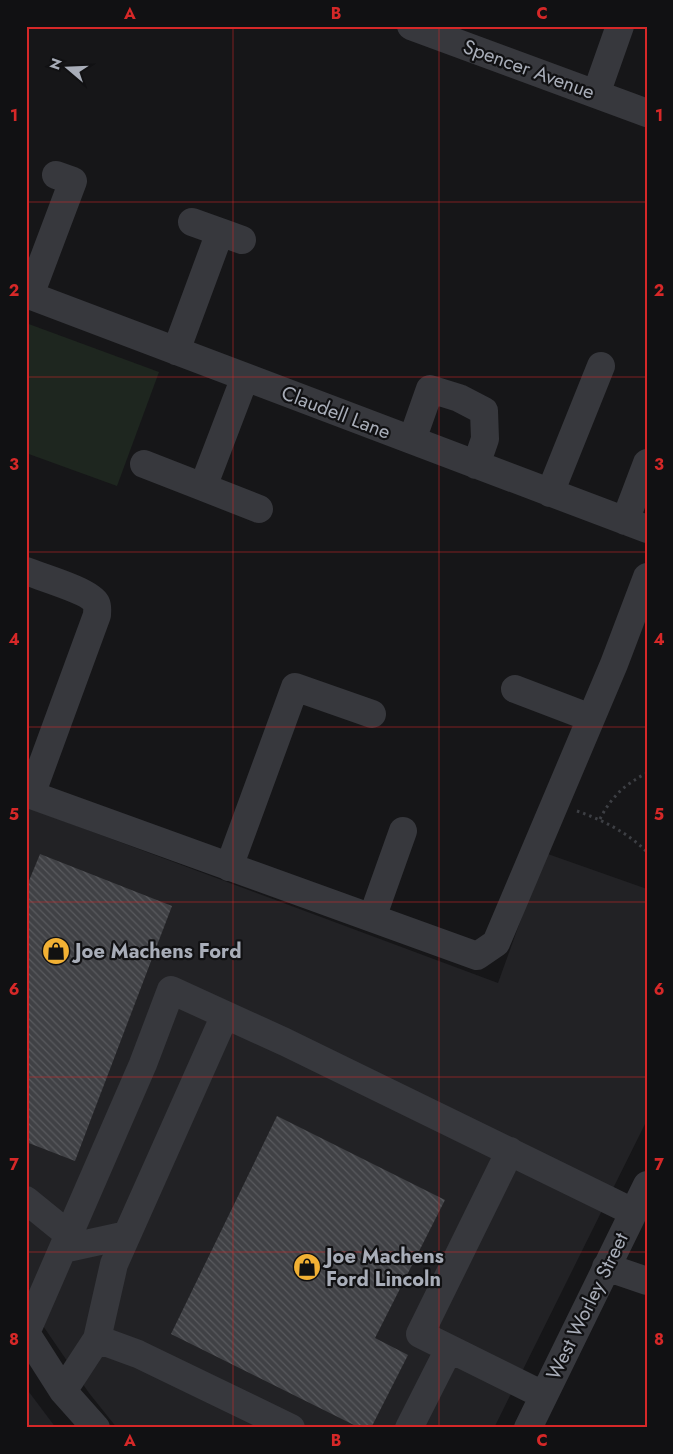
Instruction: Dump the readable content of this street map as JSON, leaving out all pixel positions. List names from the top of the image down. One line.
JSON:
{"streets":{"street":["Spencer Avenue","Claudell Lane","West Worley Street"]},"places":{"shop":["Joe Machens Ford","Joe Machens Ford Lincoln"]},"north":"left","grid":{"columns":["A","B","C"],"rows":["1","2","3","4","5","6","7","8"]}}
